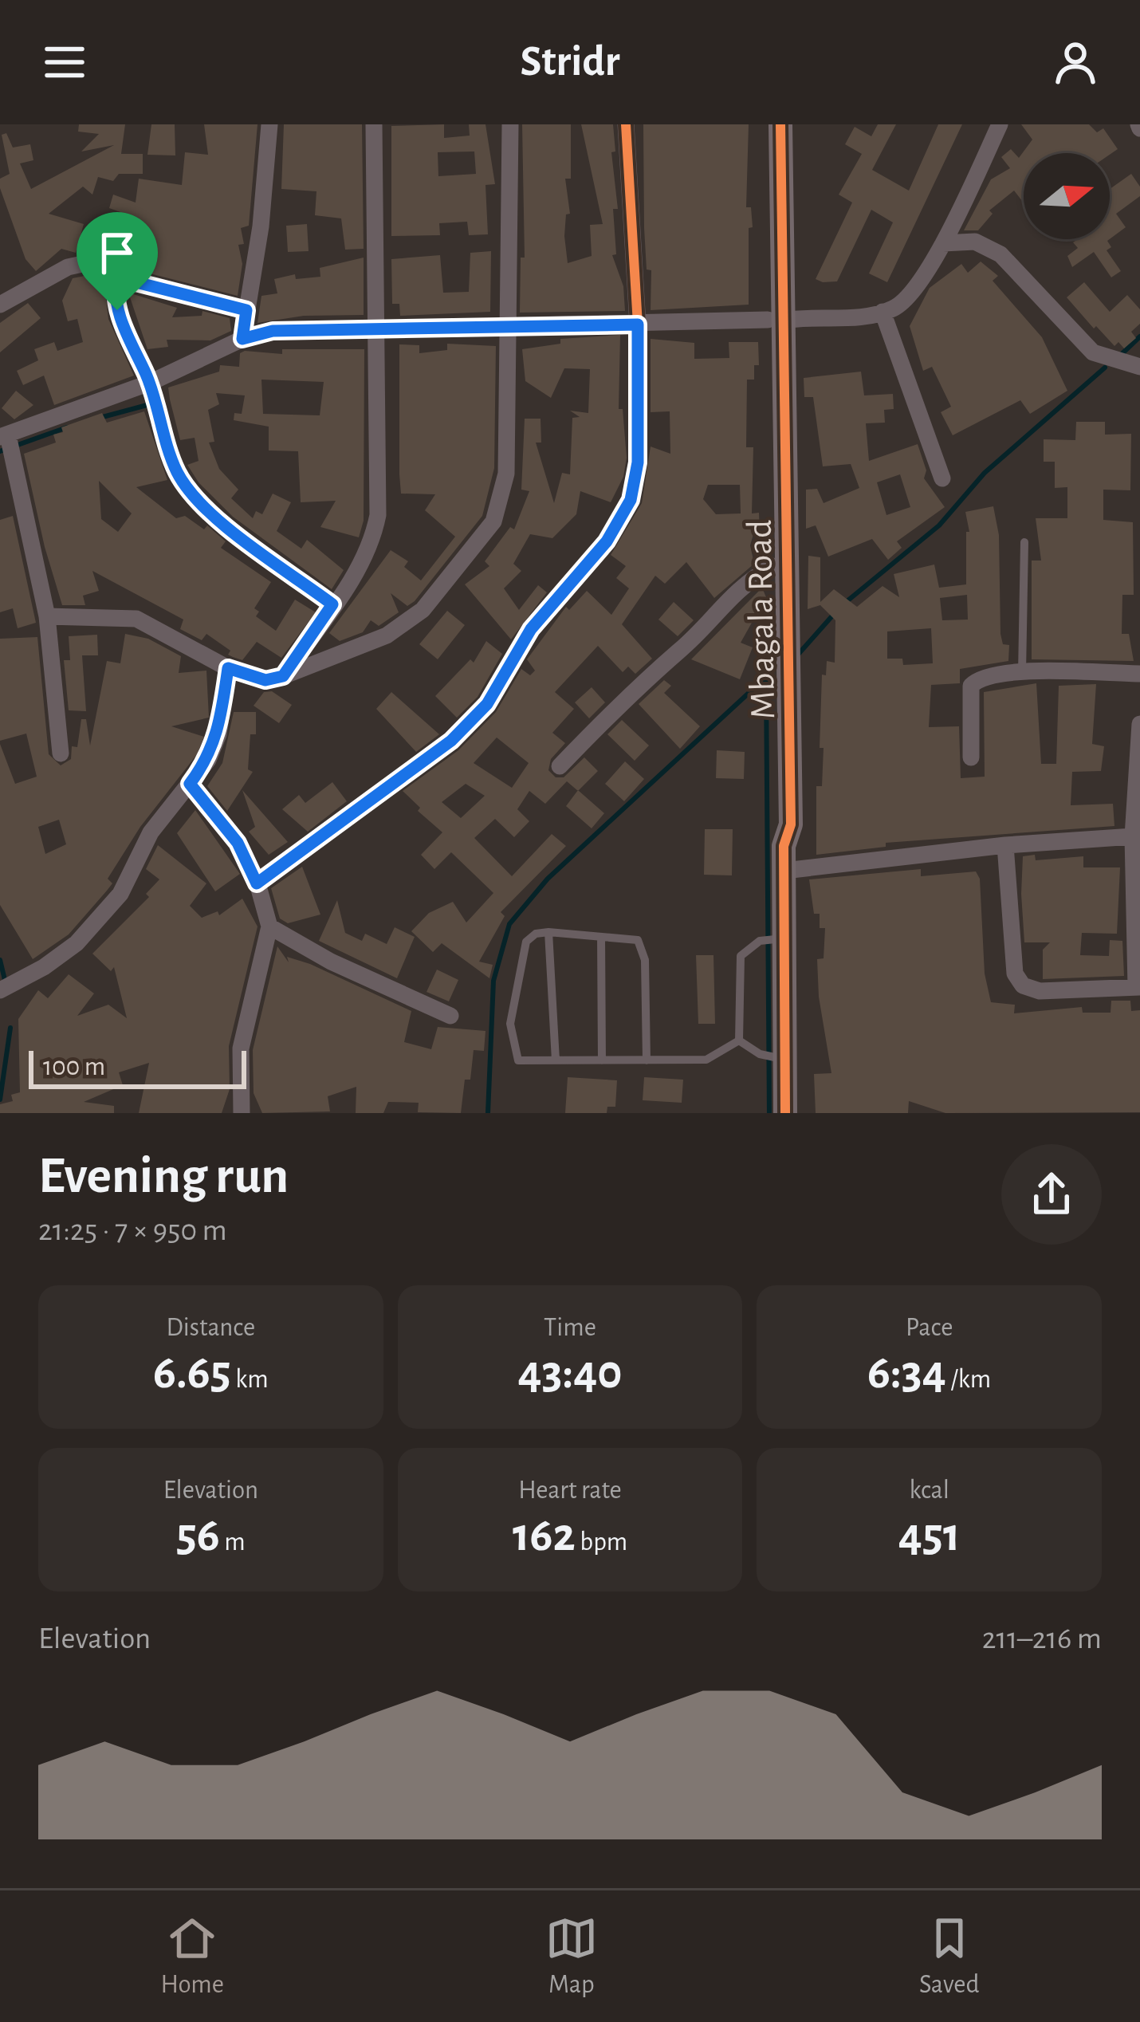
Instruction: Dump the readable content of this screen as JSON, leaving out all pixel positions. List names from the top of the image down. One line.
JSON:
{"streets":{"street":["Mbagala Road"]},"scale_bar":"100 m","north":"right","page":{"header":"Stridr","scale":"100 m","heading":["Evening run","21:25 · 7 × 950 m"],"stats":[["Distance","6.65 km"],["Time","43:40"],["Pace","6:34 /km"],["Elevation","56 m"],["Heart rate","162 bpm"],["kcal","451"]],"chart":["Elevation","211–216 m"],"tabs":["Home","Map","Saved"]}}
